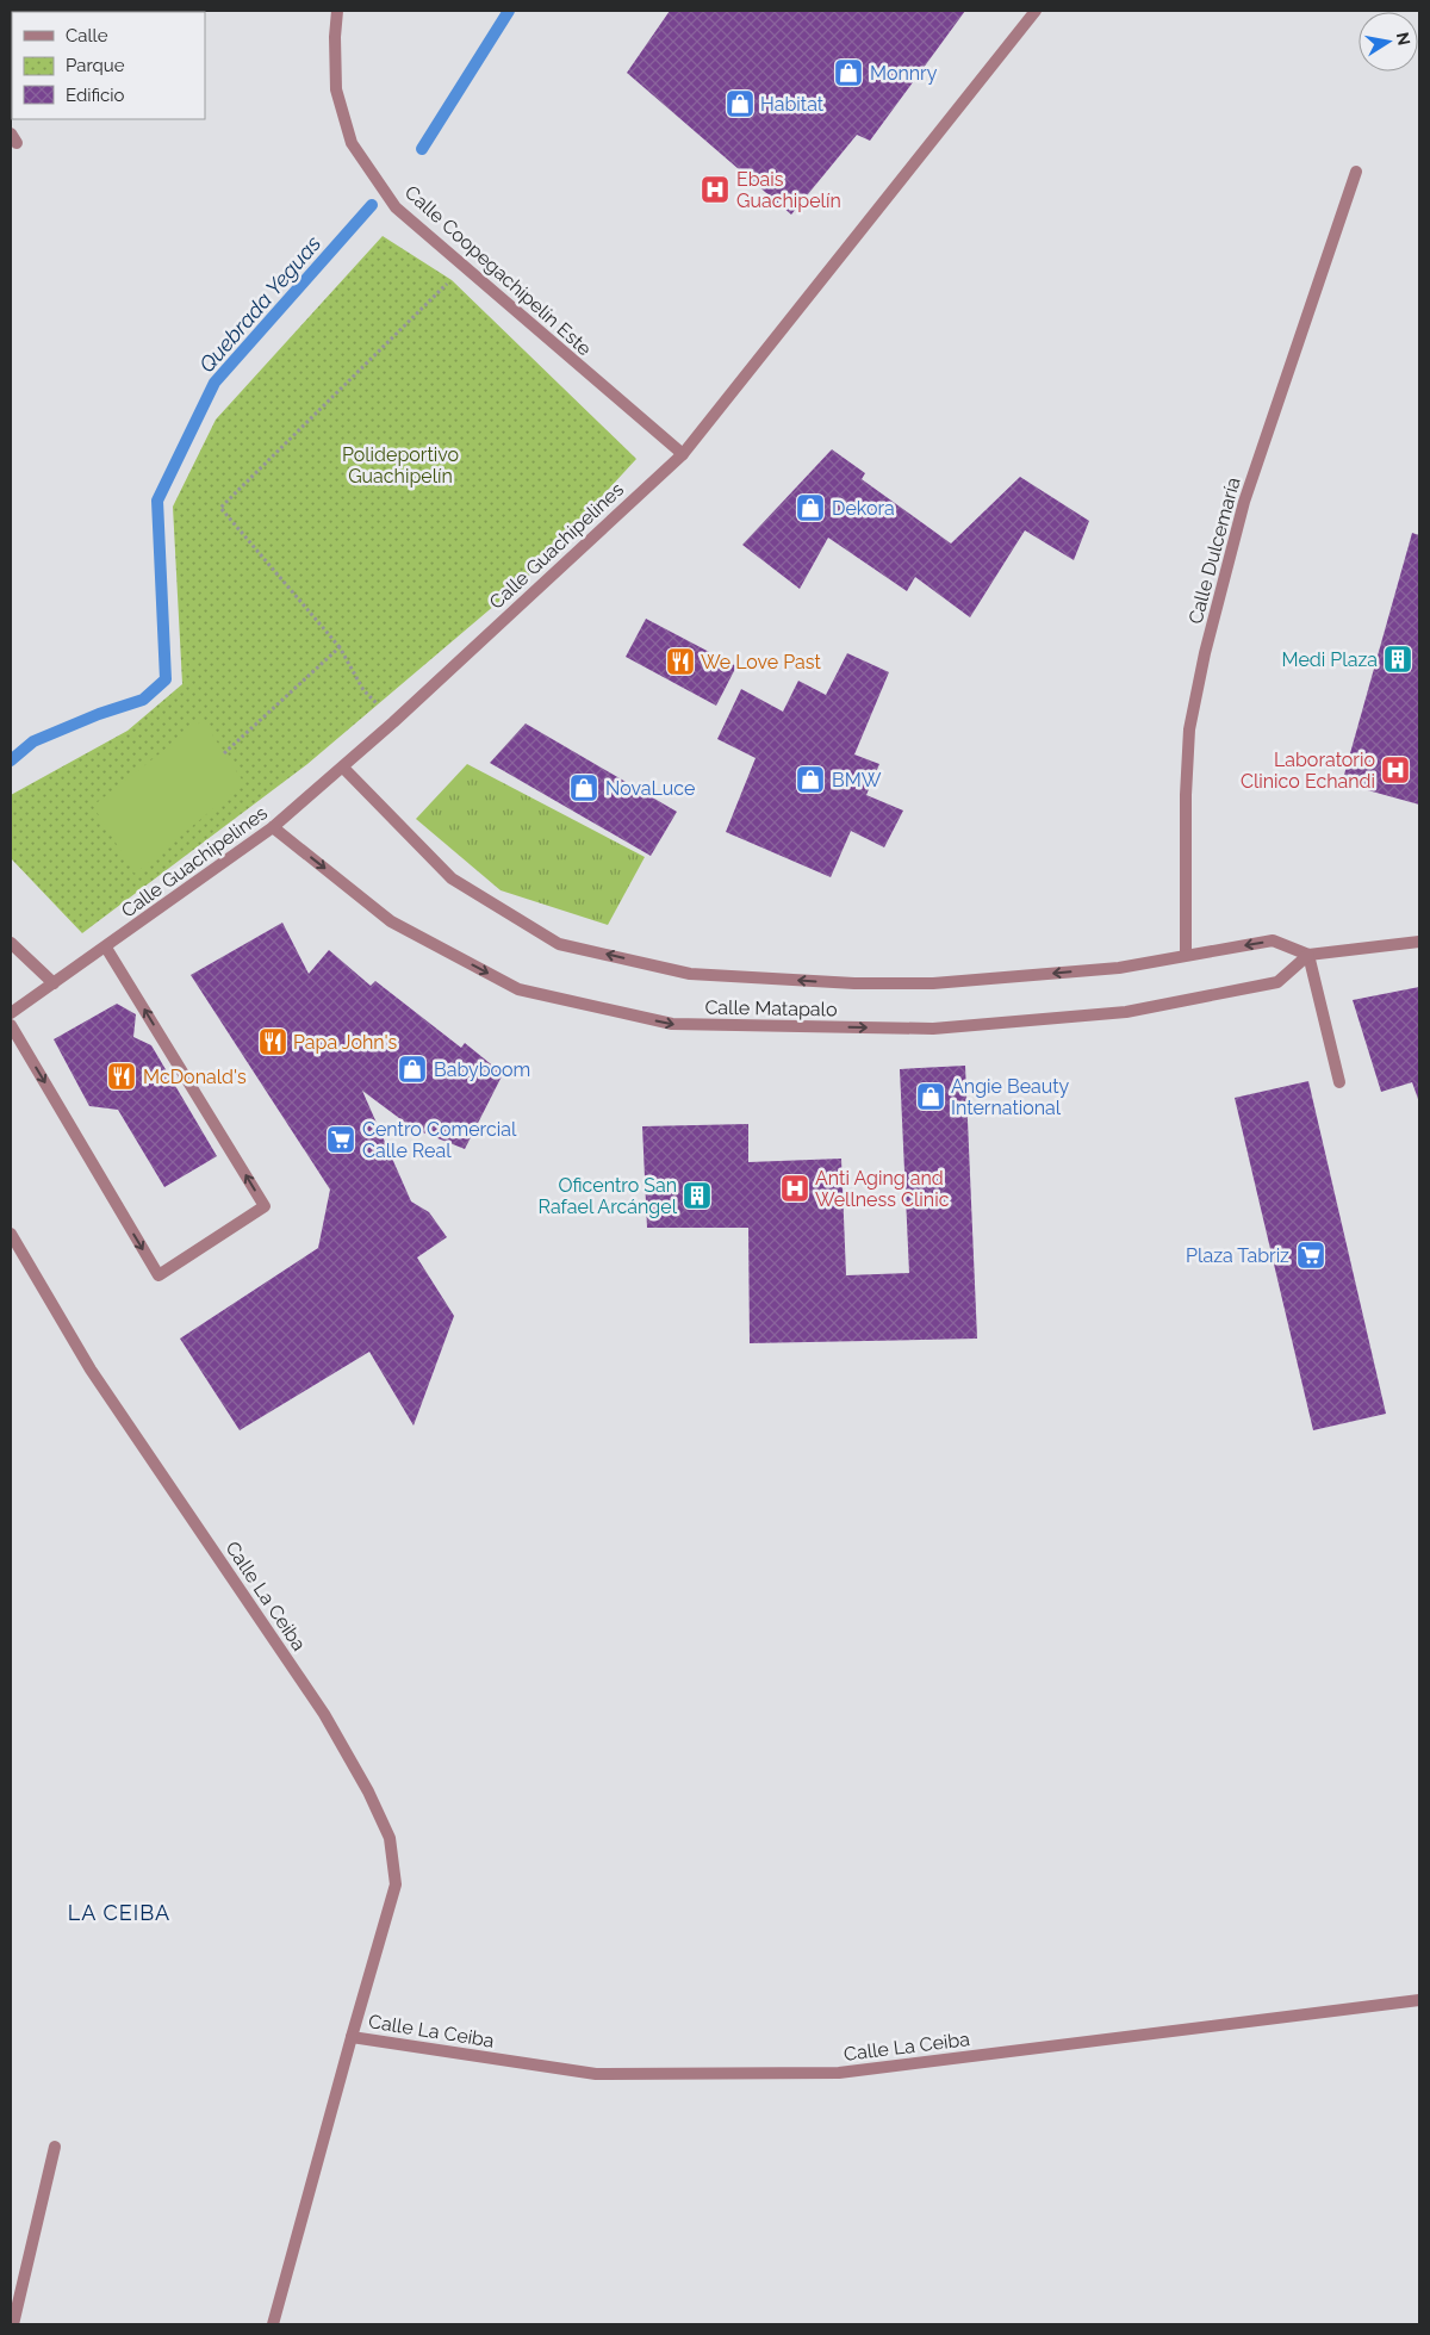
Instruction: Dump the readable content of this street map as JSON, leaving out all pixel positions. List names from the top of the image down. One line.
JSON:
{"streets":{"street":["Calle Coopegachipelín Este","Calle Guachipelines","Calle Dulcemaría","Calle Matapalo","Calle La Ceiba"]},"crossings":[["Calle Coopegachipelín Este","Calle Guachipelines"],["Calle Guachipelines","Calle Matapalo"],["Calle Dulcemaría","Calle Matapalo"]],"districts":["LA CEIBA"],"water":["Quebrada Yeguas"],"parks":["Polideportivo Guachipelín"],"places":{"shop":["Monnry","Habitat","Dekora","BMW","NovaLuce","Babyboom","Angie Beauty International"],"hospital":["Ebais Guachipelín","Laboratorio Clinico Echandi","Anti Aging and Wellness Clinic"],"building":["Medi Plaza","Oficentro San Rafael Arcángel"],"restaurant":["We Love Past","Papa John's","McDonald's"],"supermarket":["Centro Comercial Calle Real","Plaza Tabriz"]},"legend":["Calle","Parque","Edificio"],"north":"right"}
